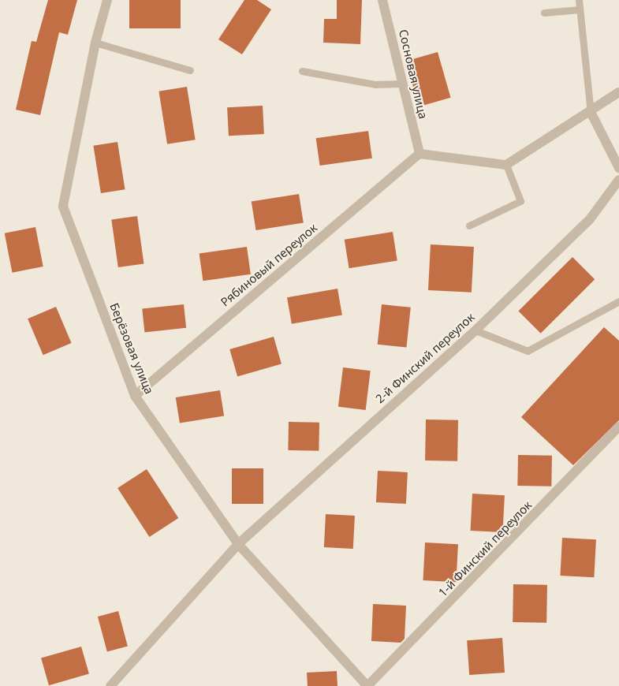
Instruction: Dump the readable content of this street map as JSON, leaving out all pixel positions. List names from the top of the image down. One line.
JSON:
{"streets":{"street":["Сосновая улица","Рябиновый переулок","Берёзовая улица","2-й Финский переулок","1-й Финский переулок"]},"crossings":[["Сосновая улица","Рябиновый переулок"],["Рябиновый переулок","Берёзовая улица"],["Берёзовая улица","2-й Финский переулок"],["Берёзовая улица","1-й Финский переулок"]]}
